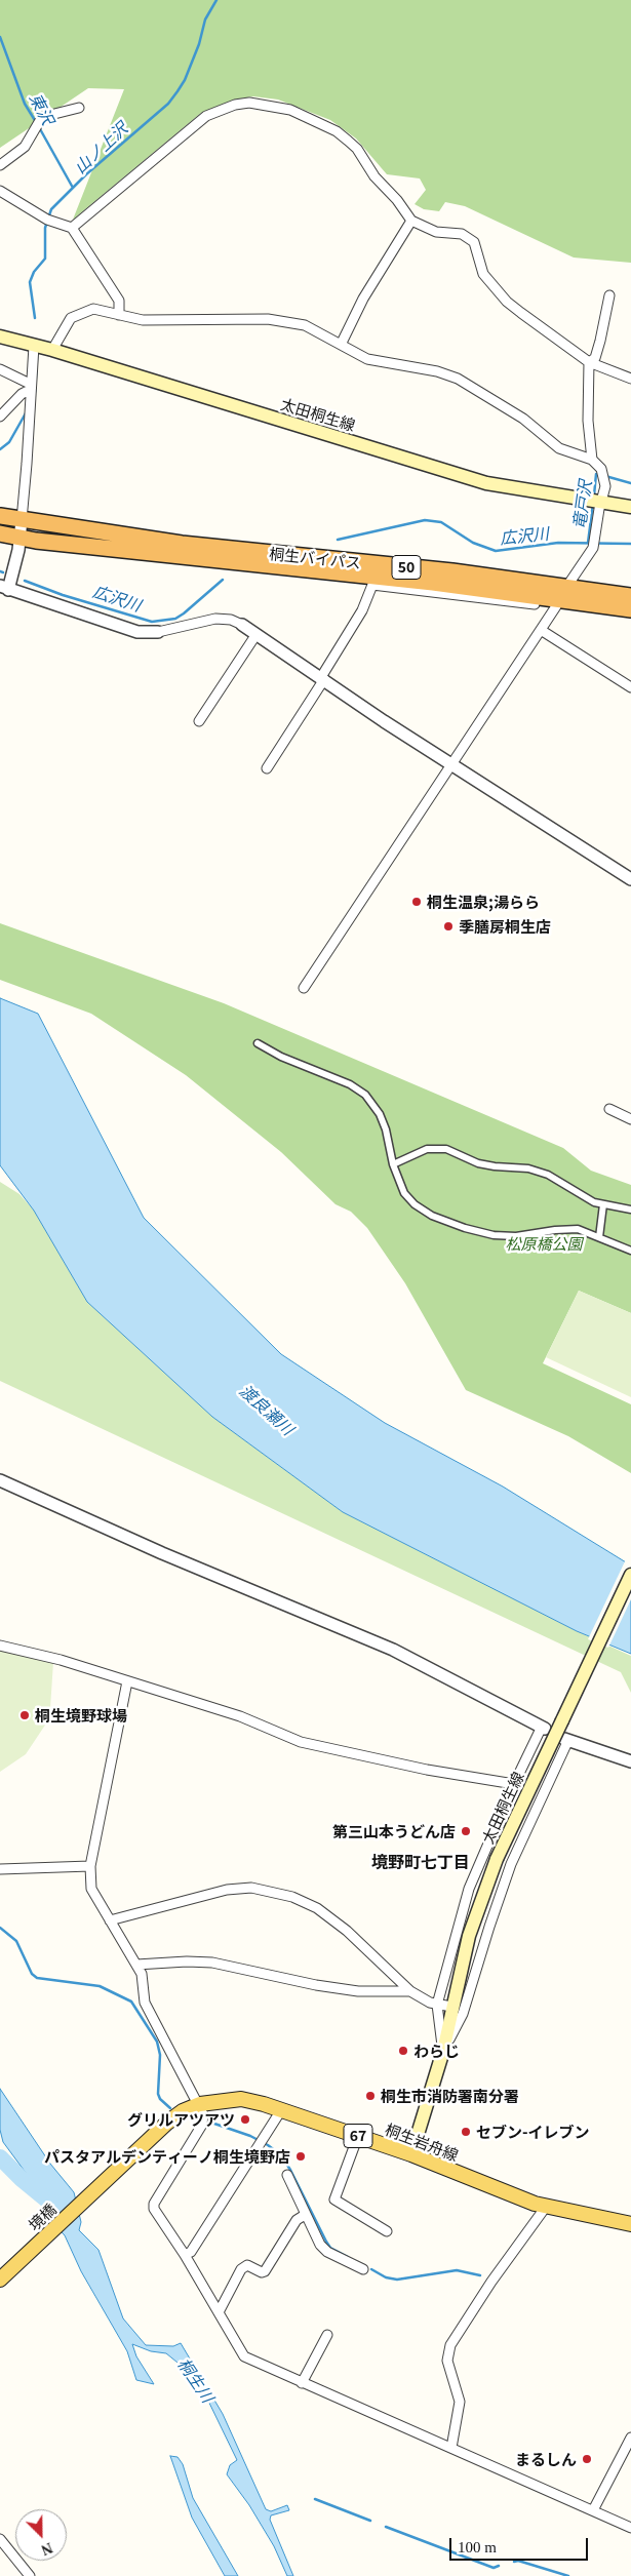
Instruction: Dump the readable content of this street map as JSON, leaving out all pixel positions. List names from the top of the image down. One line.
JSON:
{"streets":{"highway":["桐生バイパス","50"],"main road":["太田桐生線","67","桐生岩舟線","境橋"]},"crossings":[["太田桐生線","桐生岩舟線"],["桐生バイパス","50"],["桐生岩舟線","境橋"]],"districts":["境野町七丁目"],"water":["東沢","山ノ上沢","竜戸沢","広沢川","渡良瀬川","桐生川"],"parks":["松原橋公園"],"places":["桐生温泉;湯らら","季膳房桐生店","桐生境野球場","第三山本うどん店","わらじ","桐生市消防署南分署","グリルアツアツ","セブン-イレブン","パスタアルデンティーノ桐生境野店","まるしん"],"scale_bar":"100 m","north":"bottom right"}
